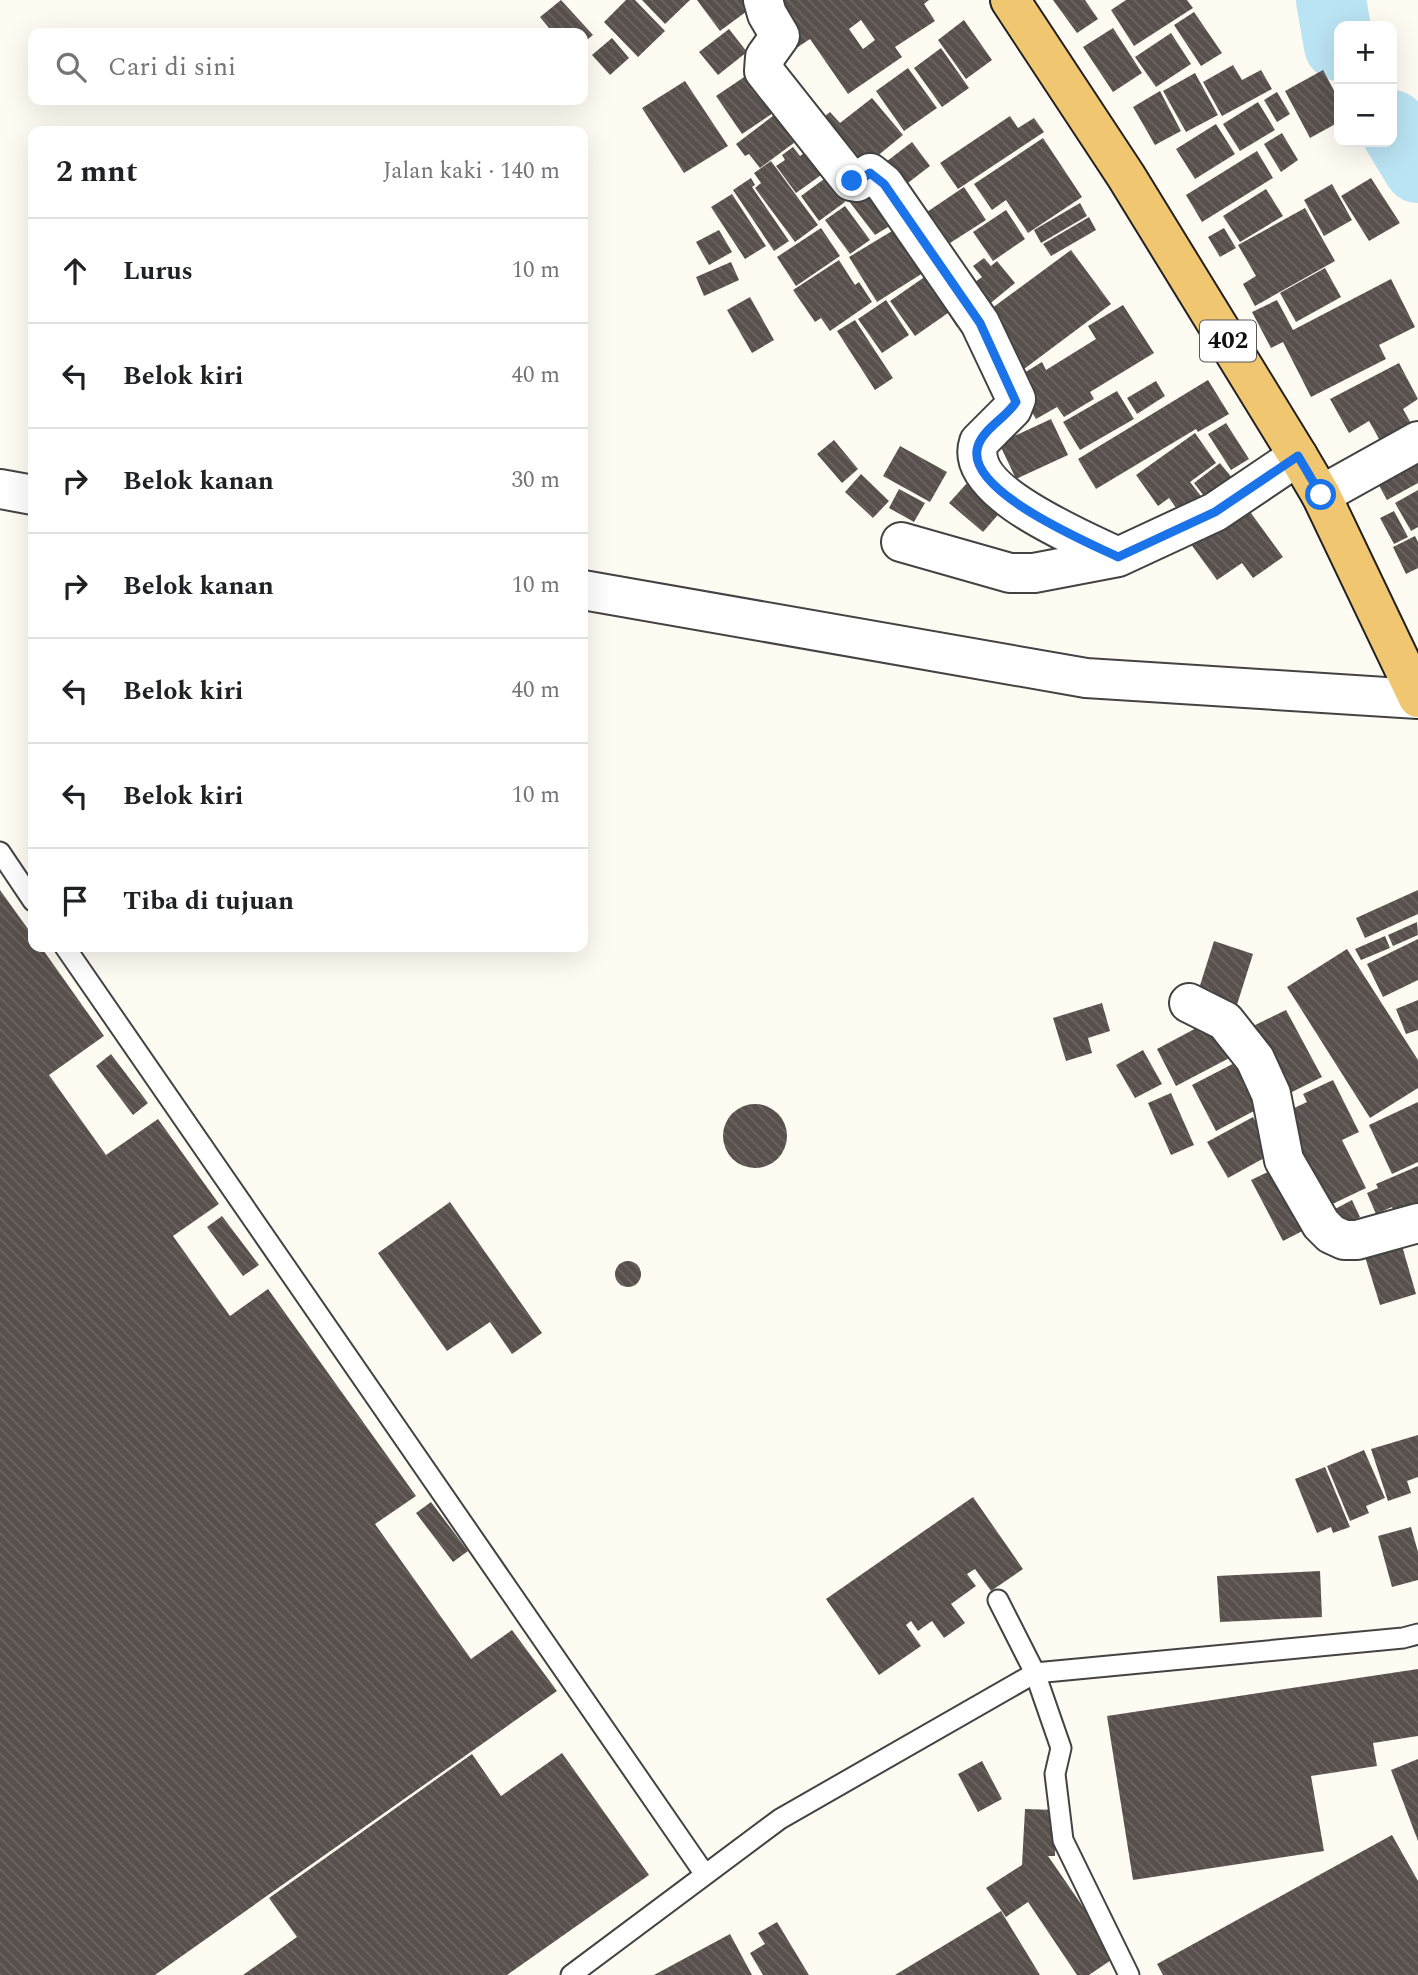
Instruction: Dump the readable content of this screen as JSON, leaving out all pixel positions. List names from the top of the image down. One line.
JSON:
{"streets":{"main road":["402"]},"page":{"map_buttons":["+","−"],"search":"Cari di sini","heading":["2 mnt","Jalan kaki · 140 m"],"list":[["Lurus","10 m"],["Belok kiri","40 m"],["Belok kanan","30 m"],["Belok kanan","10 m"],["Belok kiri","40 m"],["Belok kiri","10 m"],"Tiba di tujuan"]}}
